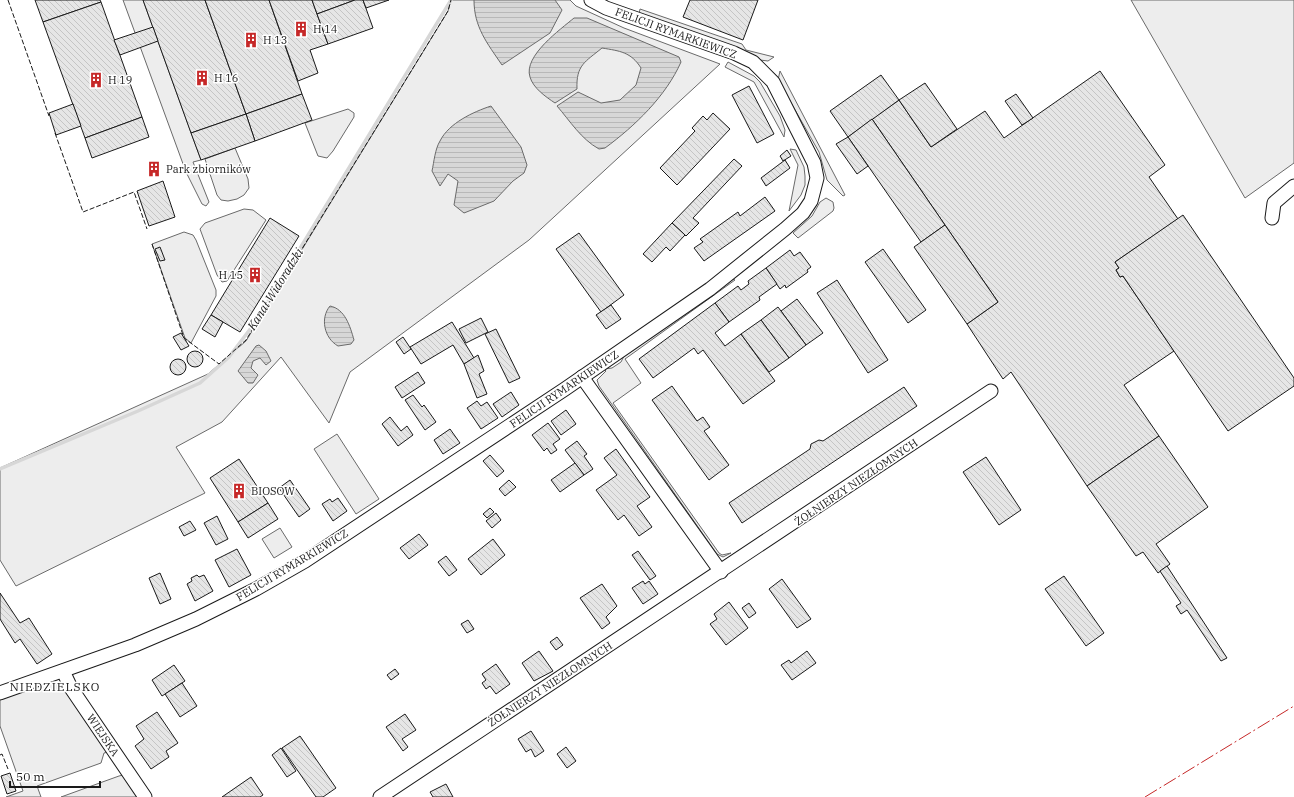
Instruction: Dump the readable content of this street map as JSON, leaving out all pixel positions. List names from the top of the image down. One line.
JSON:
{"streets":{"street":["FELICJI RYMARKIEWICZ","ŻOŁNIERZY NIEZŁOMNYCH","WIEJSKA"]},"crossings":[["FELICJI RYMARKIEWICZ","WIEJSKA"]],"districts":["NIEDZIELSKO"],"water":["Kanał Widoradzki"],"places":{"building":["H 14","H 13","H 16","H 19","Park zbiorników","H 15","BIOSOW"]},"scale_bar":"50 m"}
